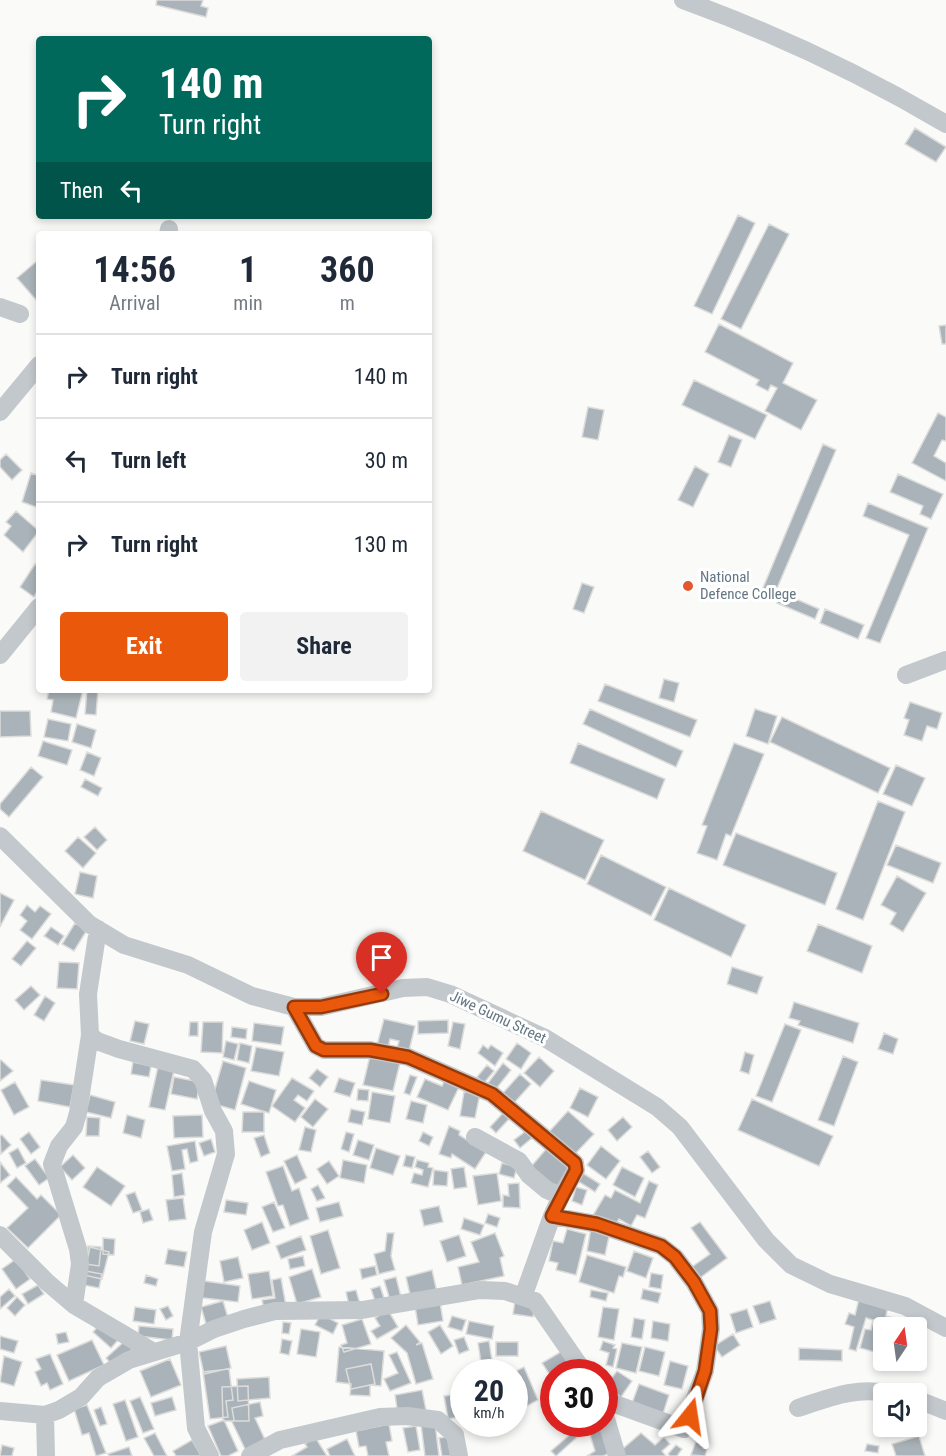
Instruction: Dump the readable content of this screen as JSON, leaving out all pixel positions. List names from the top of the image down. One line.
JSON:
{"streets":{"street":["Jiwe Gumu Street"]},"places":["National Defence College"],"north":"top","page":{"turn":["140 m","Turn right"],"then":"Then","eta":["14:56","Arrival","1","min","360","m"],"list":[{"name":"Turn right","value":"140 m"},{"name":"Turn left","value":"30 m"},{"name":"Turn right","value":"130 m"}],"buttons":["Exit","Share"],"speed":"20 km/h","limit":"30"}}
